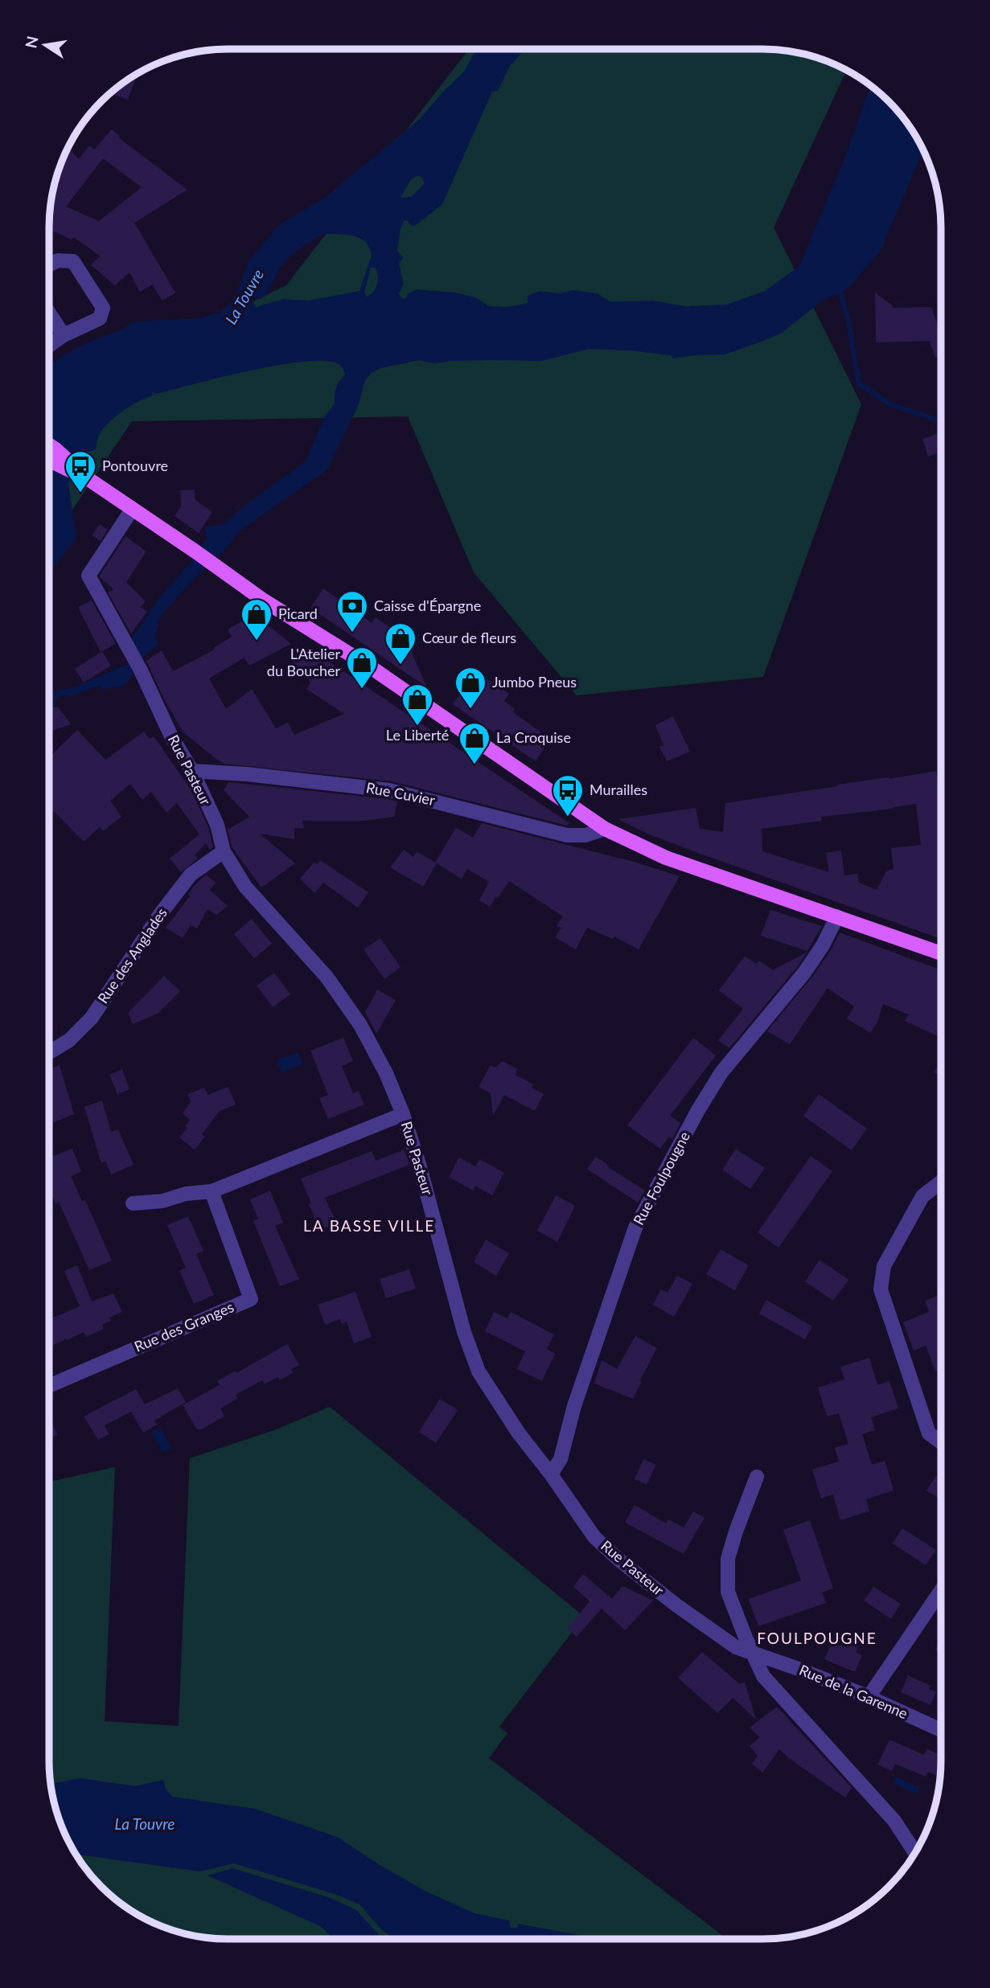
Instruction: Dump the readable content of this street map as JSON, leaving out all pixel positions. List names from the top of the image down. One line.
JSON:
{"streets":{"street":["Rue Pasteur","Rue Cuvier","Rue des Anglades","Rue Foulpougne","Rue des Granges","Rue de la Garenne"]},"crossings":[["Rue Pasteur","Rue Cuvier"],["Rue Pasteur","Rue des Anglades"],["Rue Pasteur","Rue Foulpougne"],["Rue Pasteur","Rue de la Garenne"]],"districts":["LA BASSE VILLE","FOULPOUGNE"],"water":["La Touvre"],"places":{"bus stop":["Pontouvre","Murailles"],"bank":["Caisse d'Épargne"],"shop":["Picard","Cœur de fleurs","L'Atelier du Boucher","Jumbo Pneus","Le Liberté","La Croquise"]},"north":"left"}
